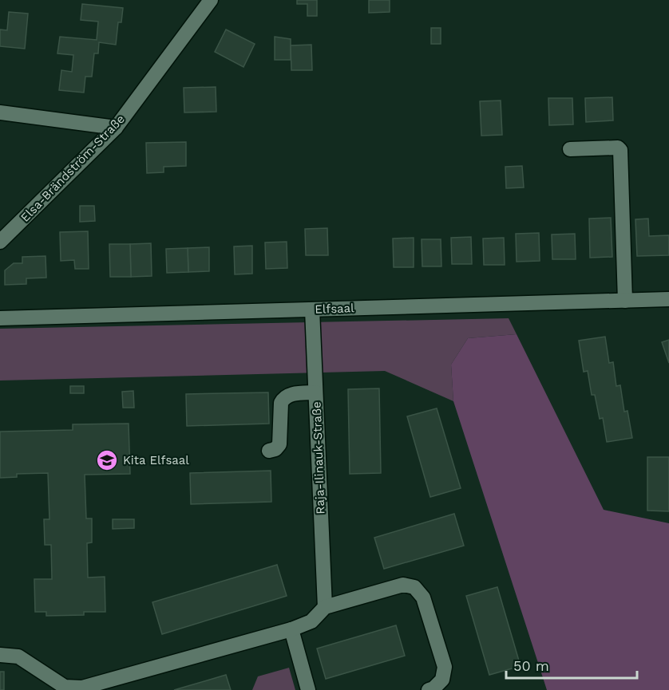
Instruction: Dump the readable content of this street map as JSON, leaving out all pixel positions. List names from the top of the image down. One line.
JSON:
{"streets":{"street":["Elsa-Brändström-Straße","Elfsaal","Raja-Ilinauk-Straße"]},"crossings":[["Elfsaal","Raja-Ilinauk-Straße"]],"places":{"school or university":["Kita Elfsaal"]},"scale_bar":"50 m"}
